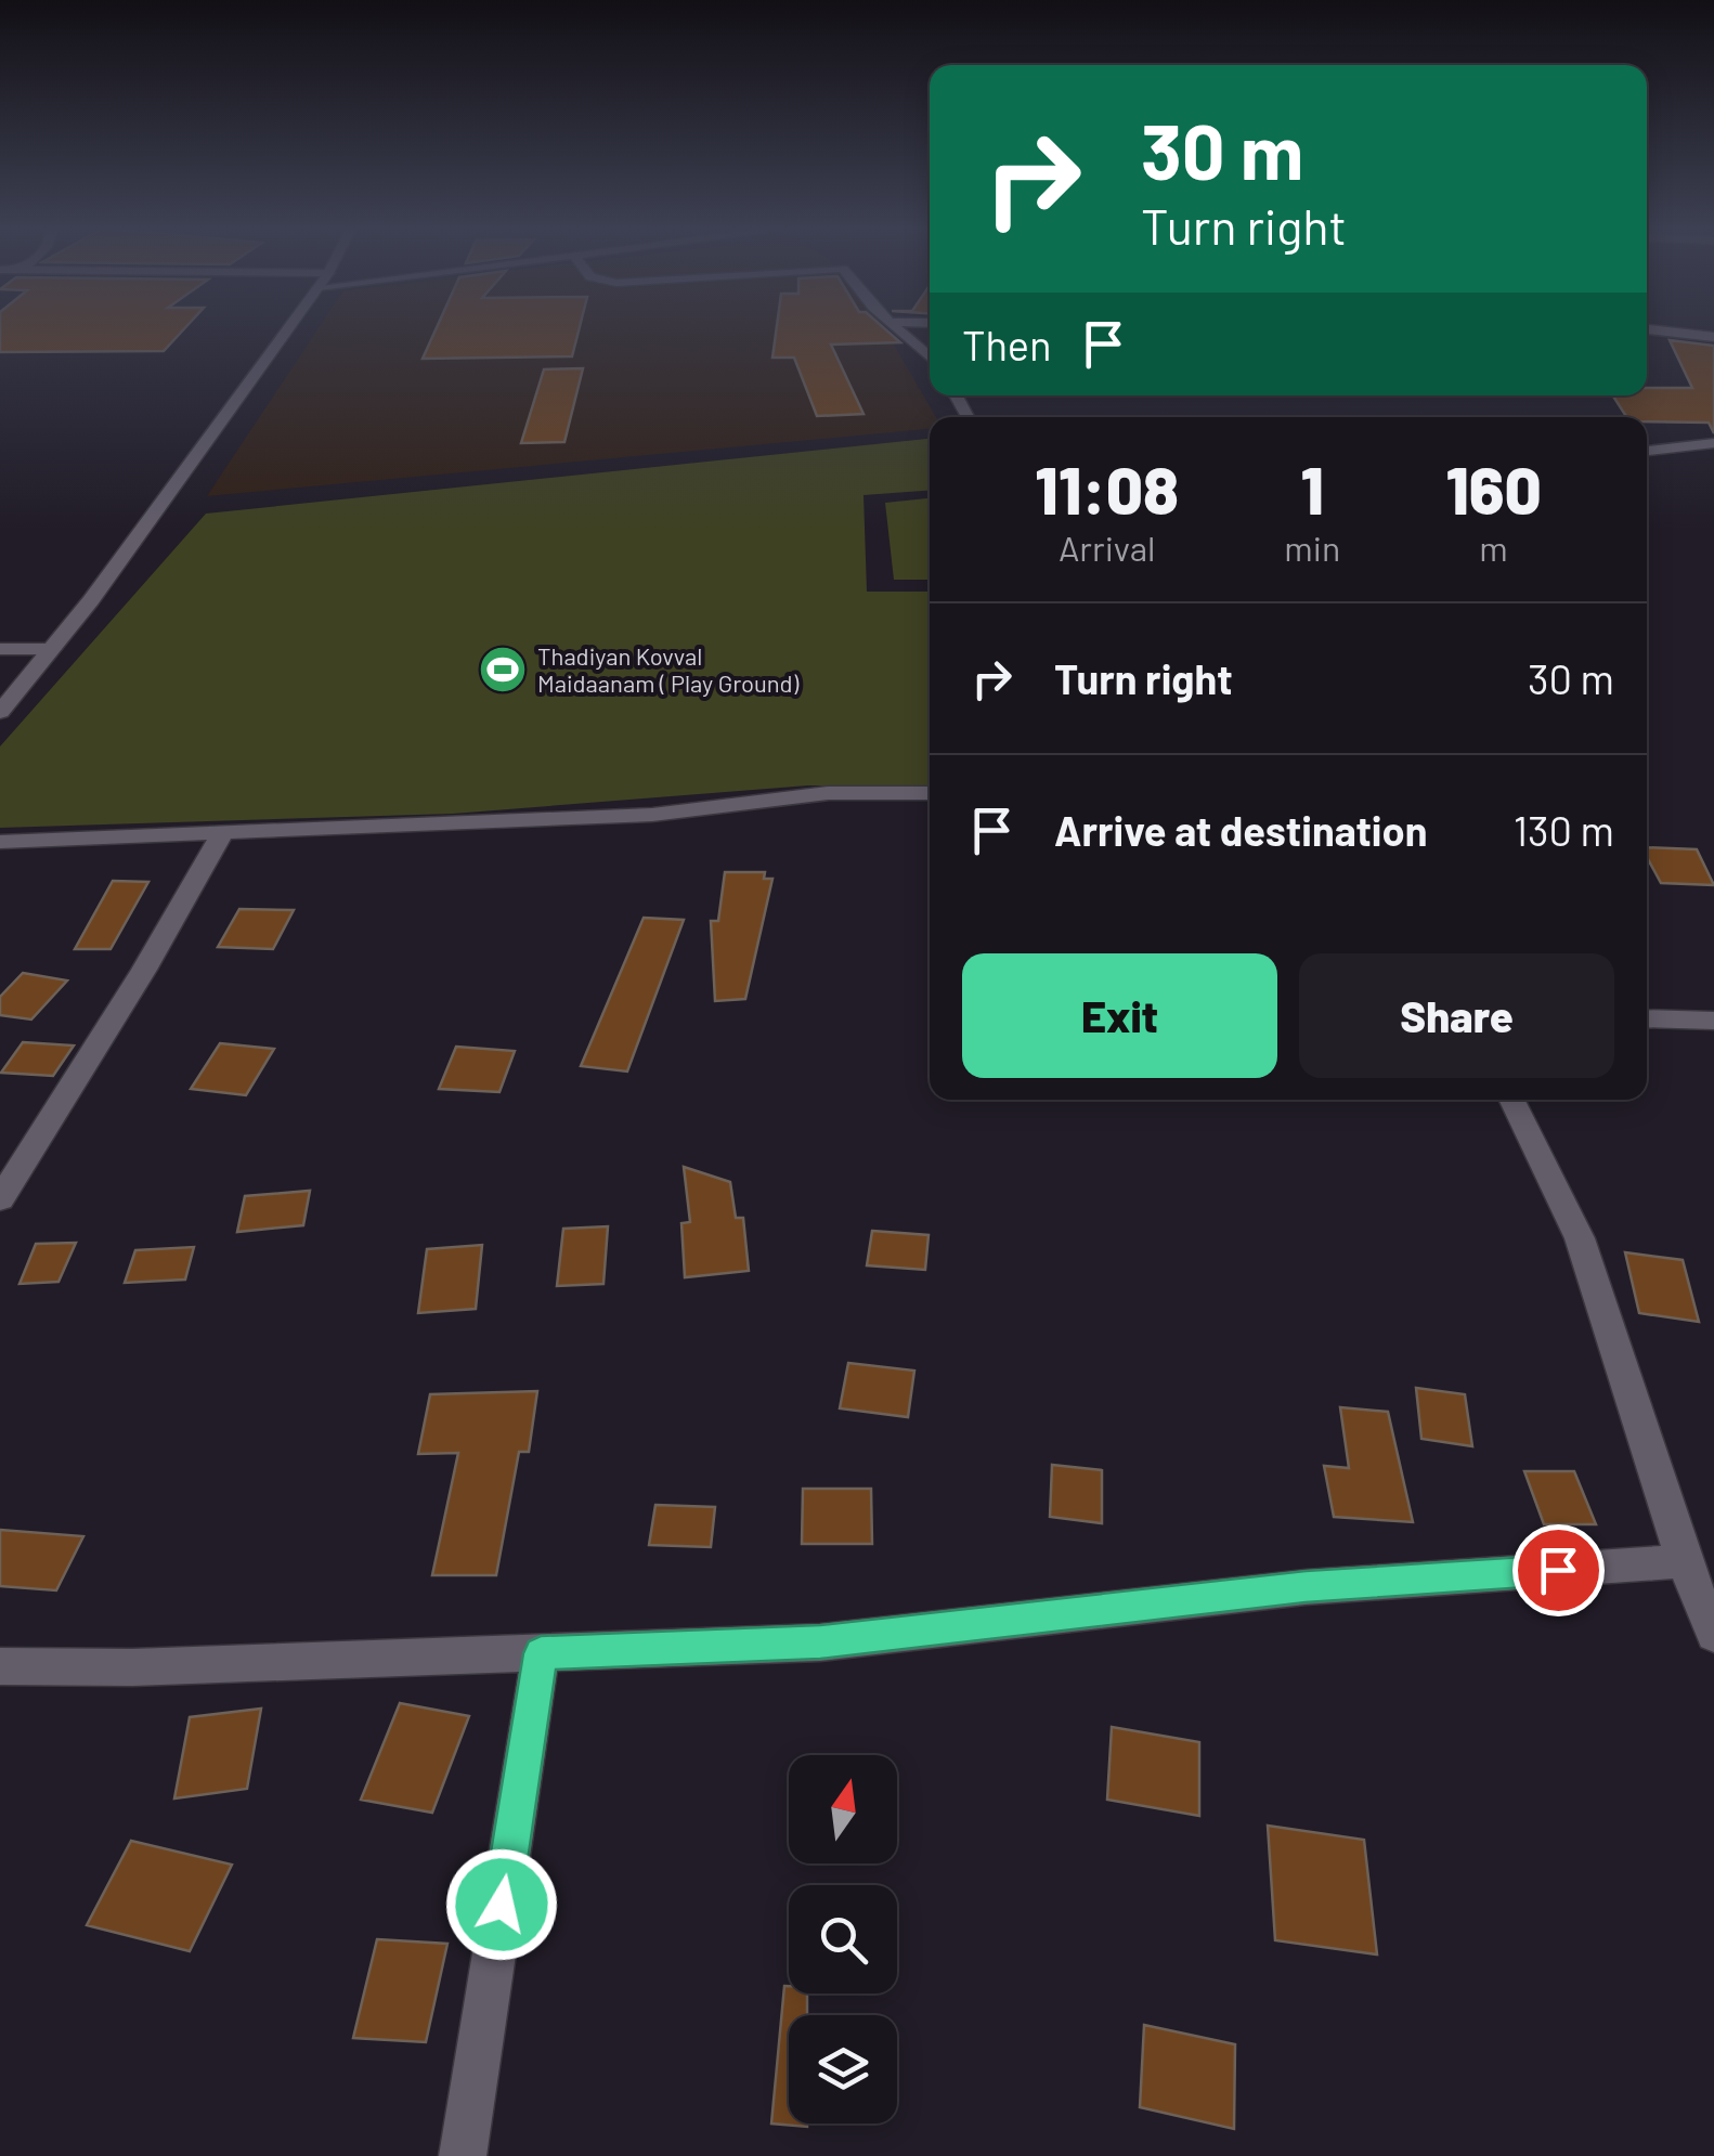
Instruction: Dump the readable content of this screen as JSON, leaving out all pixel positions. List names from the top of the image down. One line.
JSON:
{"places":{"sports":["Thadiyan Kovval Maidaanam ( Play Ground)"]},"north":"top","page":{"turn":["30 m","Turn right"],"then":"Then","eta":["11:08","Arrival","1","min","160","m"],"list":[{"name":"Turn right","value":"30 m"},{"name":"Arrive at destination","value":"130 m"}],"buttons":["Exit","Share"]}}
